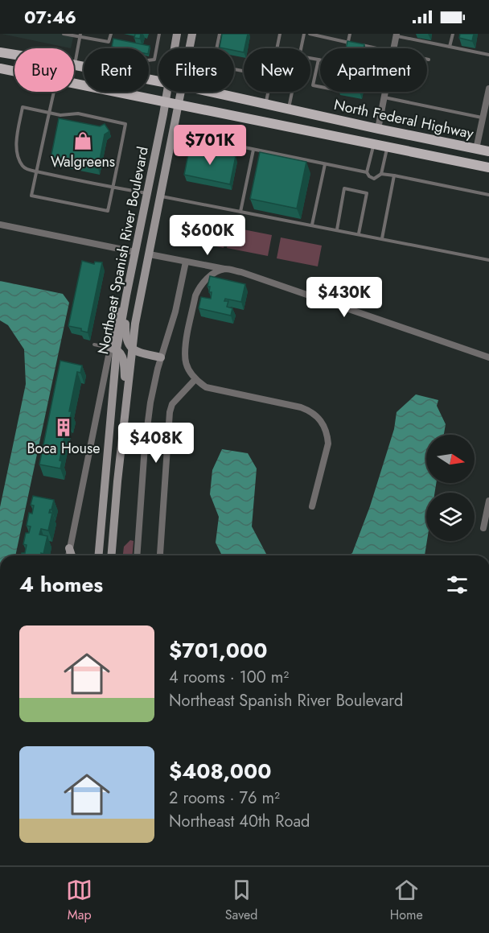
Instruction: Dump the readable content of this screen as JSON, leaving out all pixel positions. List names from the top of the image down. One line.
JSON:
{"streets":{"main road":["North Federal Highway","Northeast Spanish River Boulevard"]},"crossings":[["North Federal Highway","Northeast Spanish River Boulevard"]],"places":{"shop":["Walgreens"],"building":["Boca House"]},"north":"right","page":{"status":"07:46","chip":["Buy","Rent","Filters","New","Apartment"],"price":["$701K","$600K","$430K","$408K"],"heading":"4 homes","list":[{"name":"$701,000","note":"4 rooms · 100 m² · Northeast Spanish River Boulevard"},{"name":"$408,000","note":"2 rooms · 76 m² · Northeast 40th Road"}],"tabs":["Map","Saved","Home"]}}
